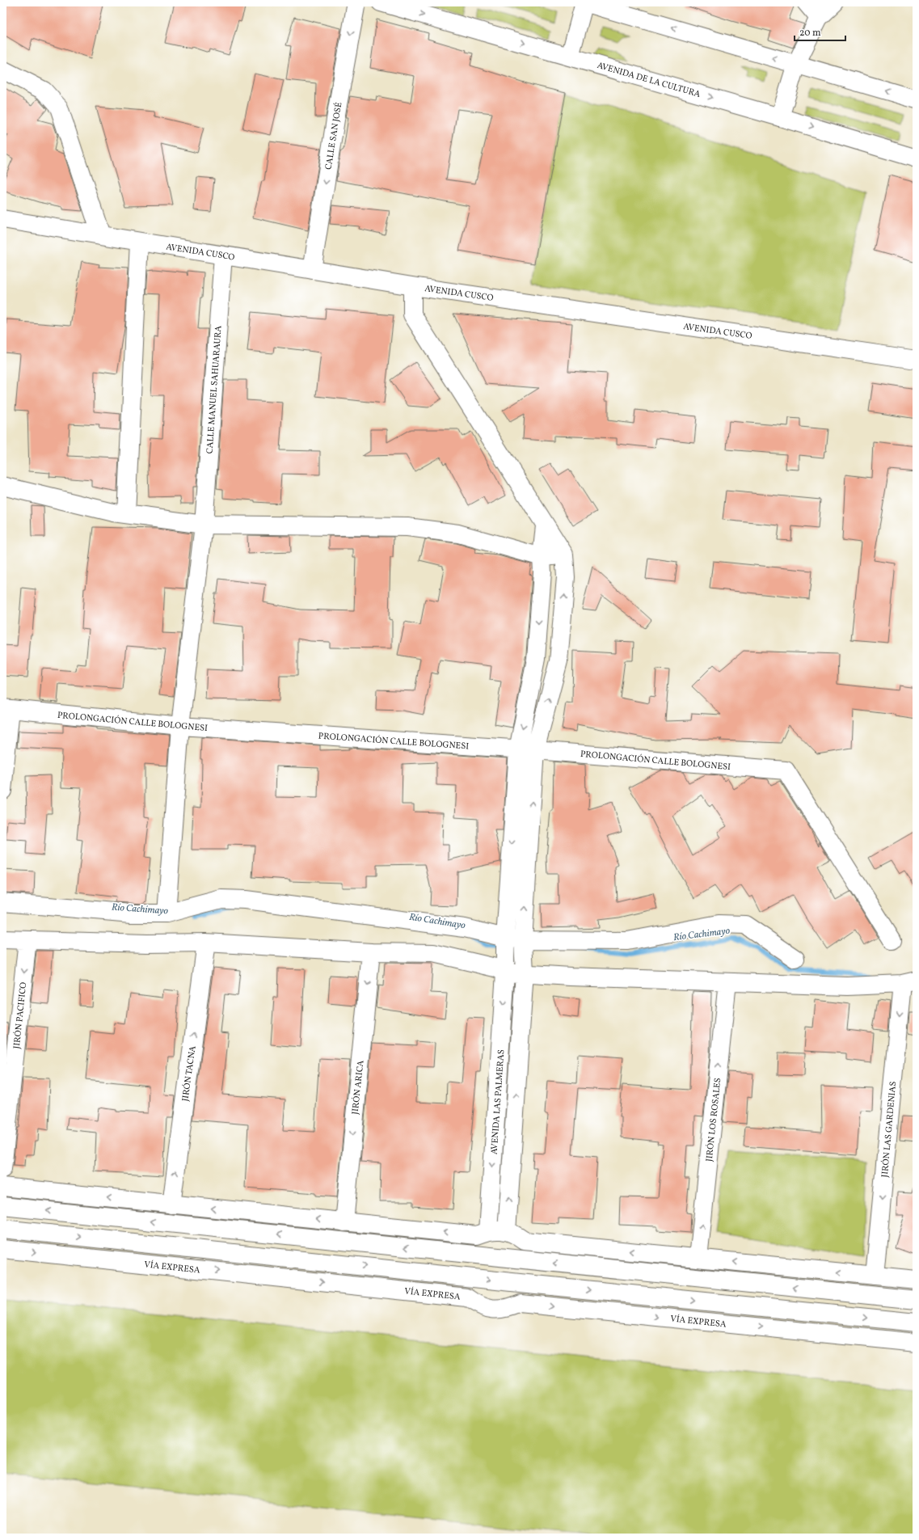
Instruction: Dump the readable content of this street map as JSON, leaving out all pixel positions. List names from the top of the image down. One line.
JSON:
{"streets":{"main road":["AVENIDA DE LA CULTURA","CALLE SAN JOSÉ","AVENIDA CUSCO","CALLE MANUEL SAHUARAURA","PROLONGACIÓN CALLE BOLOGNESI","JIRÓN PACIFICO","JIRÓN TACNA","JIRÓN ARICA","AVENIDA LAS PALMERAS","JIRÓN LOS ROSALES","JIRÓN LAS GARDENIAS","VÍA EXPRESA"]},"crossings":[["CALLE SAN JOSÉ","AVENIDA CUSCO"],["AVENIDA CUSCO","CALLE MANUEL SAHUARAURA"],["CALLE MANUEL SAHUARAURA","PROLONGACIÓN CALLE BOLOGNESI"],["PROLONGACIÓN CALLE BOLOGNESI","AVENIDA LAS PALMERAS"]],"one_way":["CALLE SAN JOSÉ","JIRÓN PACIFICO","JIRÓN TACNA","JIRÓN ARICA","JIRÓN LOS ROSALES","JIRÓN LAS GARDENIAS"],"water":["Río Cachimayo"],"scale_bar":"20 m"}
